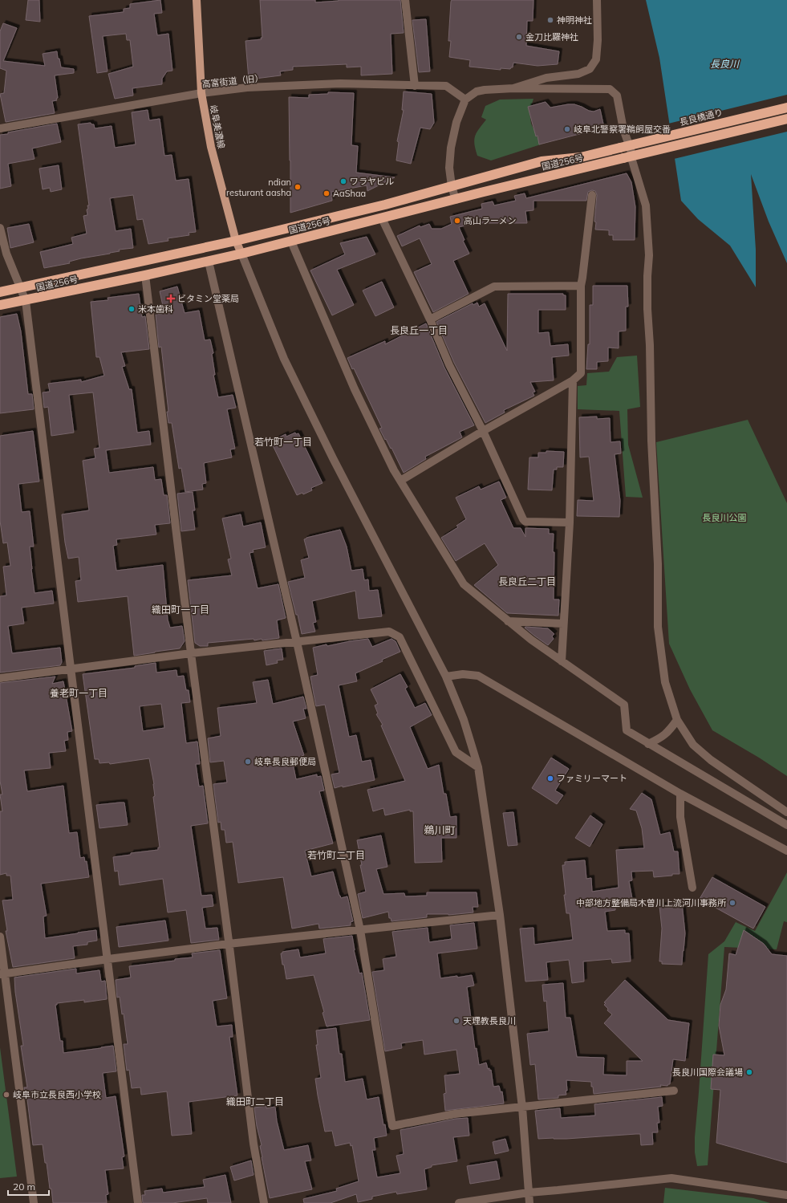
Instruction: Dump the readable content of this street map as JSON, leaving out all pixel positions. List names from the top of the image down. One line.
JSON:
{"streets":{"highway":["長良橋通り","国道256号"],"main road":["岐阜美濃線"],"street":["高富街道（旧）"]},"crossings":[["高富街道（旧）","岐阜美濃線"],["長良橋通り","国道256号"],["岐阜美濃線","国道256号"]],"districts":["長良丘一丁目","若竹町一丁目","長良丘二丁目","織田町一丁目","養老町一丁目","鵜川町","若竹町二丁目","織田町二丁目"],"water":["長良川"],"parks":["長良川公園"],"places":{"other":["神明神社","金刀比羅神社","岐阜北警察署鵜飼屋交番","ワラヤビル","ndian resturant aasha","AaShaa","高山ラーメン","米本歯科","岐阜長良郵便局","ファミリーマート","中部地方整備局木曽川上流河川事務所","天理教長良川","長良川国際会議場","岐阜市立長良西小学校"],"health":["ビタミン堂薬局"]},"scale_bar":"20 m"}
